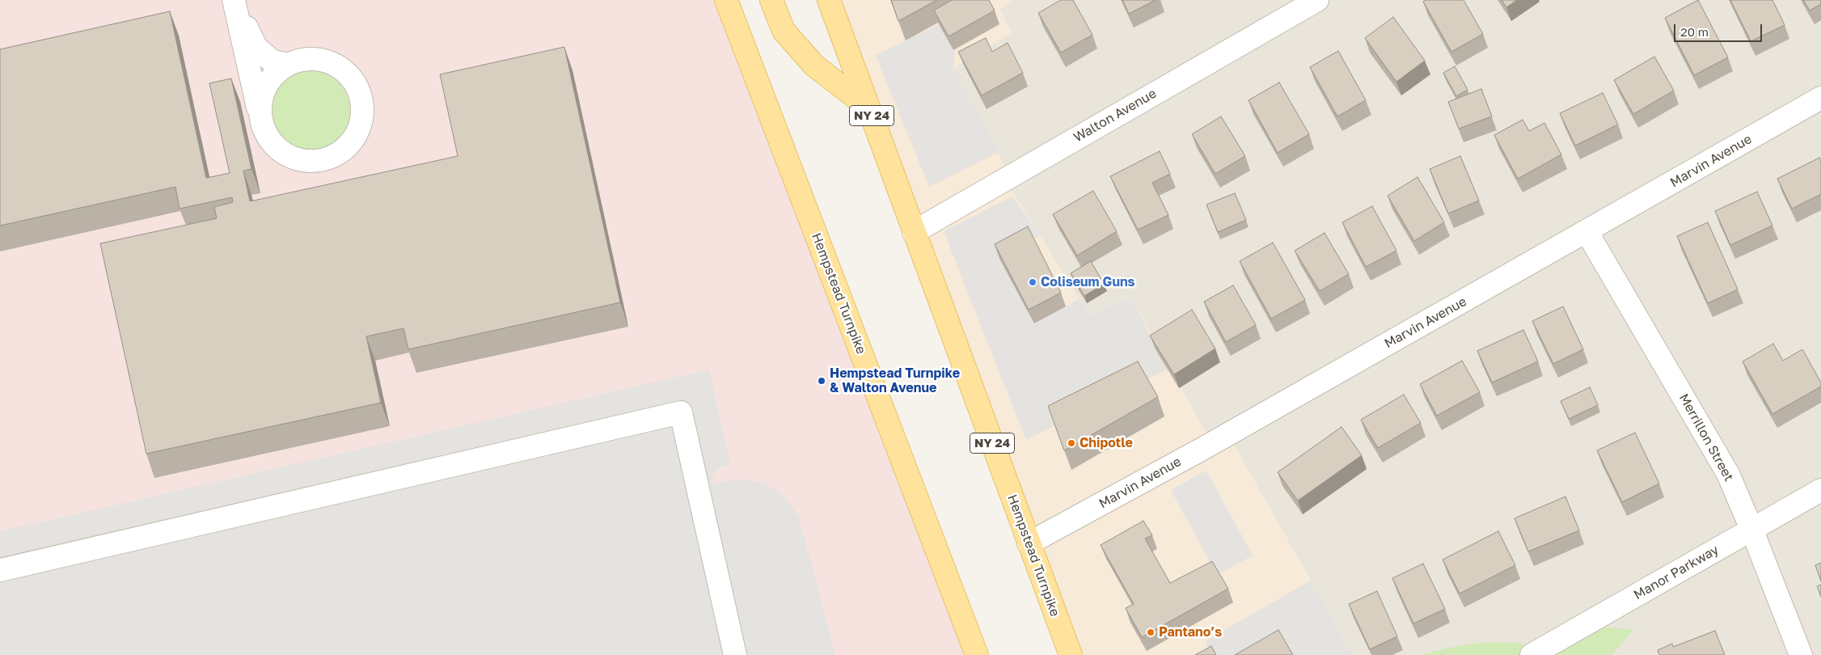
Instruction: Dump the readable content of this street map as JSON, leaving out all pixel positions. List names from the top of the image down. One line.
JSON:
{"streets":{"main road":["NY 24","Hempstead Turnpike"],"street":["Walton Avenue","Marvin Avenue","Merrillon Street","Manor Parkway"]},"crossings":[["Walton Avenue","Hempstead Turnpike"],["Marvin Avenue","Hempstead Turnpike"],["Marvin Avenue","Merrillon Street"],["Merrillon Street","Manor Parkway"]],"places":["Coliseum Guns","Hempstead Turnpike & Walton Avenue","Chipotle","Pantano’s"],"scale_bar":"20 m"}
